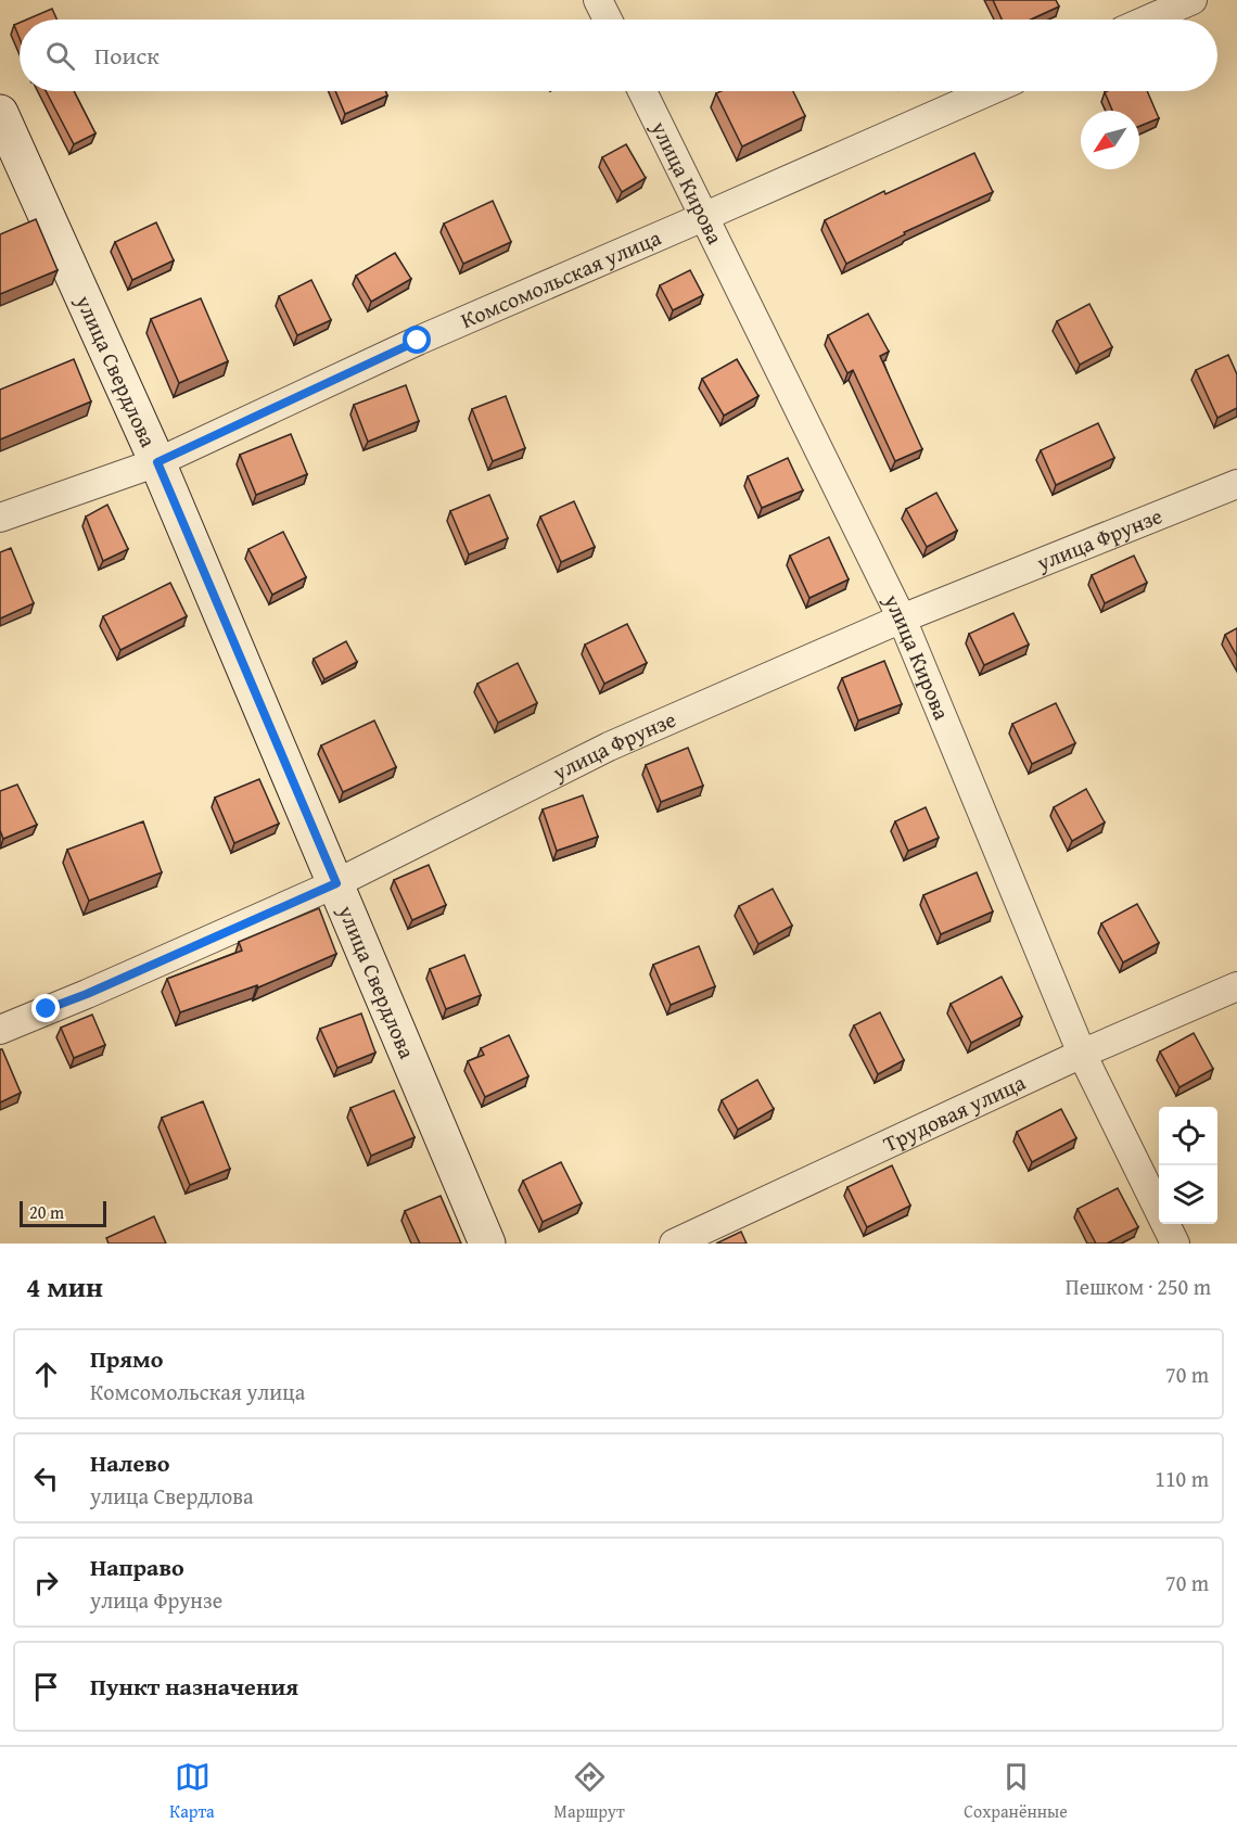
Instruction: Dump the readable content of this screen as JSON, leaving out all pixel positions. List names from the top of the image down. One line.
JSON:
{"streets":{"street":["улица Кирова","Комсомольская улица","улица Свердлова","улица Фрунзе","Трудовая улица"]},"crossings":[["улица Кирова","Комсомольская улица"],["улица Кирова","улица Фрунзе"],["улица Кирова","Трудовая улица"],["Комсомольская улица","улица Свердлова"],["улица Свердлова","улица Фрунзе"]],"scale_bar":"20 m","north":"bottom left","page":{"search":"Поиск","scale":"20 m","heading":["4 мин","Пешком · 250 m"],"list":[["Прямо","Комсомольская улица","70 m"],["Налево","улица Свердлова","110 m"],["Направо","улица Фрунзе","70 m"],"Пункт назначения"],"nav":["Карта","Маршрут","Сохранённые"]}}
